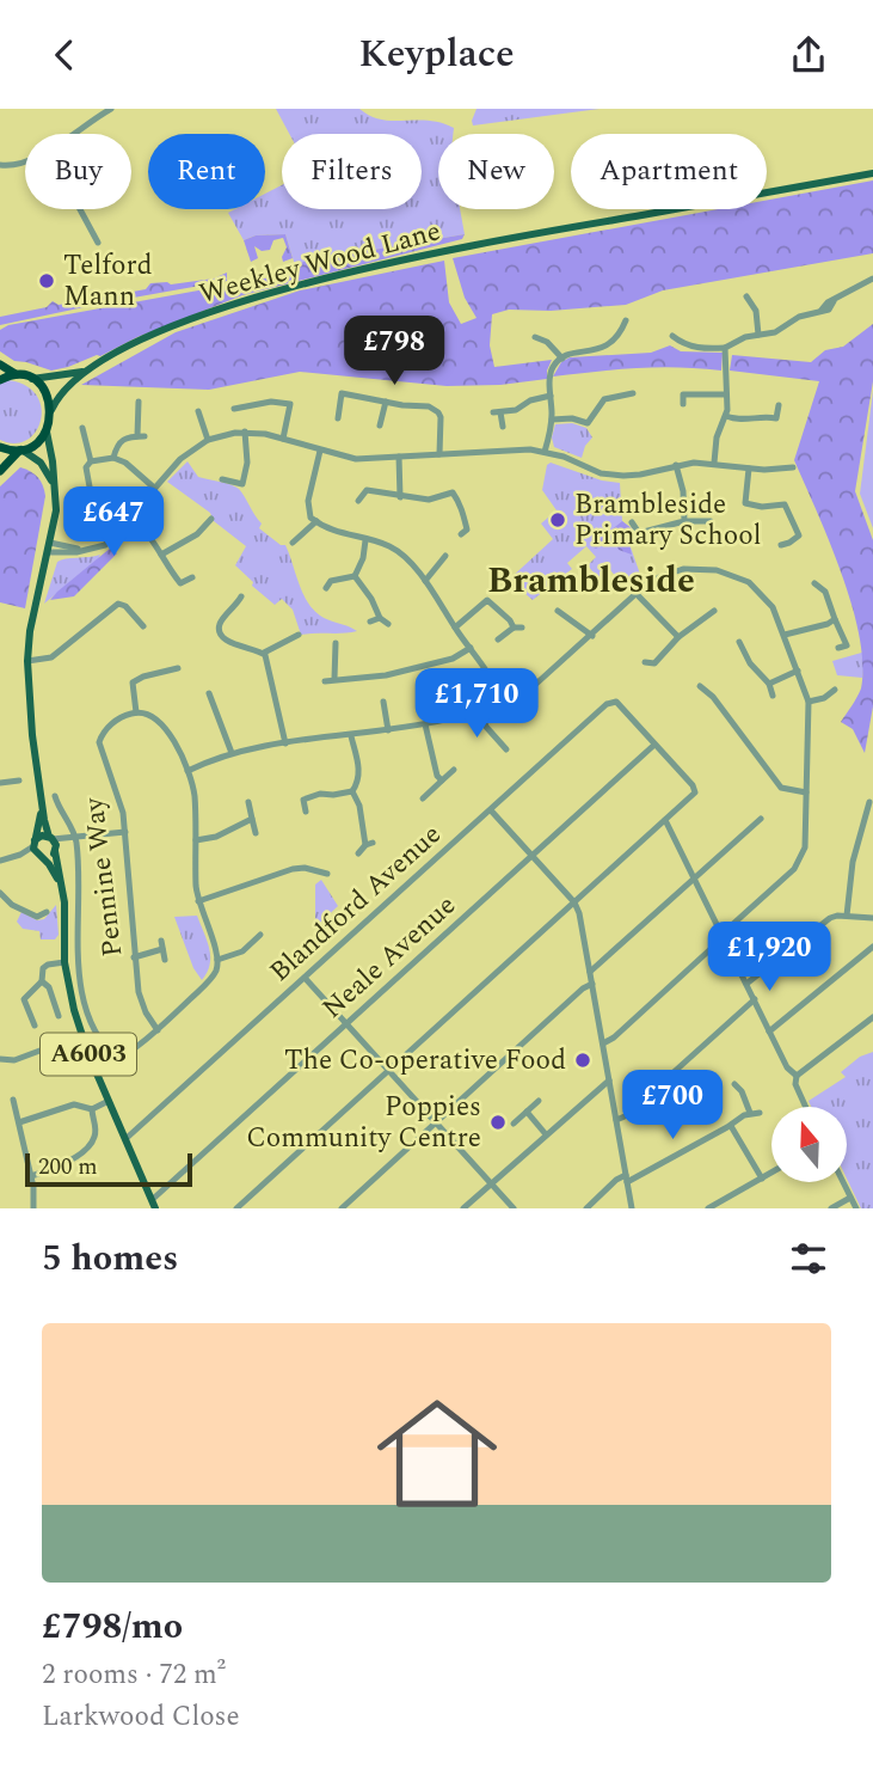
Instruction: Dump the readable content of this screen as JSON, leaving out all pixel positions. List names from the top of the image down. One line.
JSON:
{"streets":{"main road":["Weekley Wood Lane","A6003"],"street":["Pennine Way","Blandford Avenue","Neale Avenue"]},"crossings":[["Blandford Avenue","Neale Avenue"],["Blandford Avenue","A6003"],["Neale Avenue","A6003"]],"districts":["Brambleside"],"places":["Telford Mann","Brambleside Primary School","The Co-operative Food","Poppies Community Centre"],"scale_bar":"200 m","north":"top","page":{"header":"Keyplace","chip":["Buy","Rent","Filters","New","Apartment"],"price":["£798","£647","£1,710","£1,920","£700"],"scale":"200 m","heading":"5 homes","list":[{"name":"£798/mo","note":"2 rooms · 72 m² · Larkwood Close"}]}}
